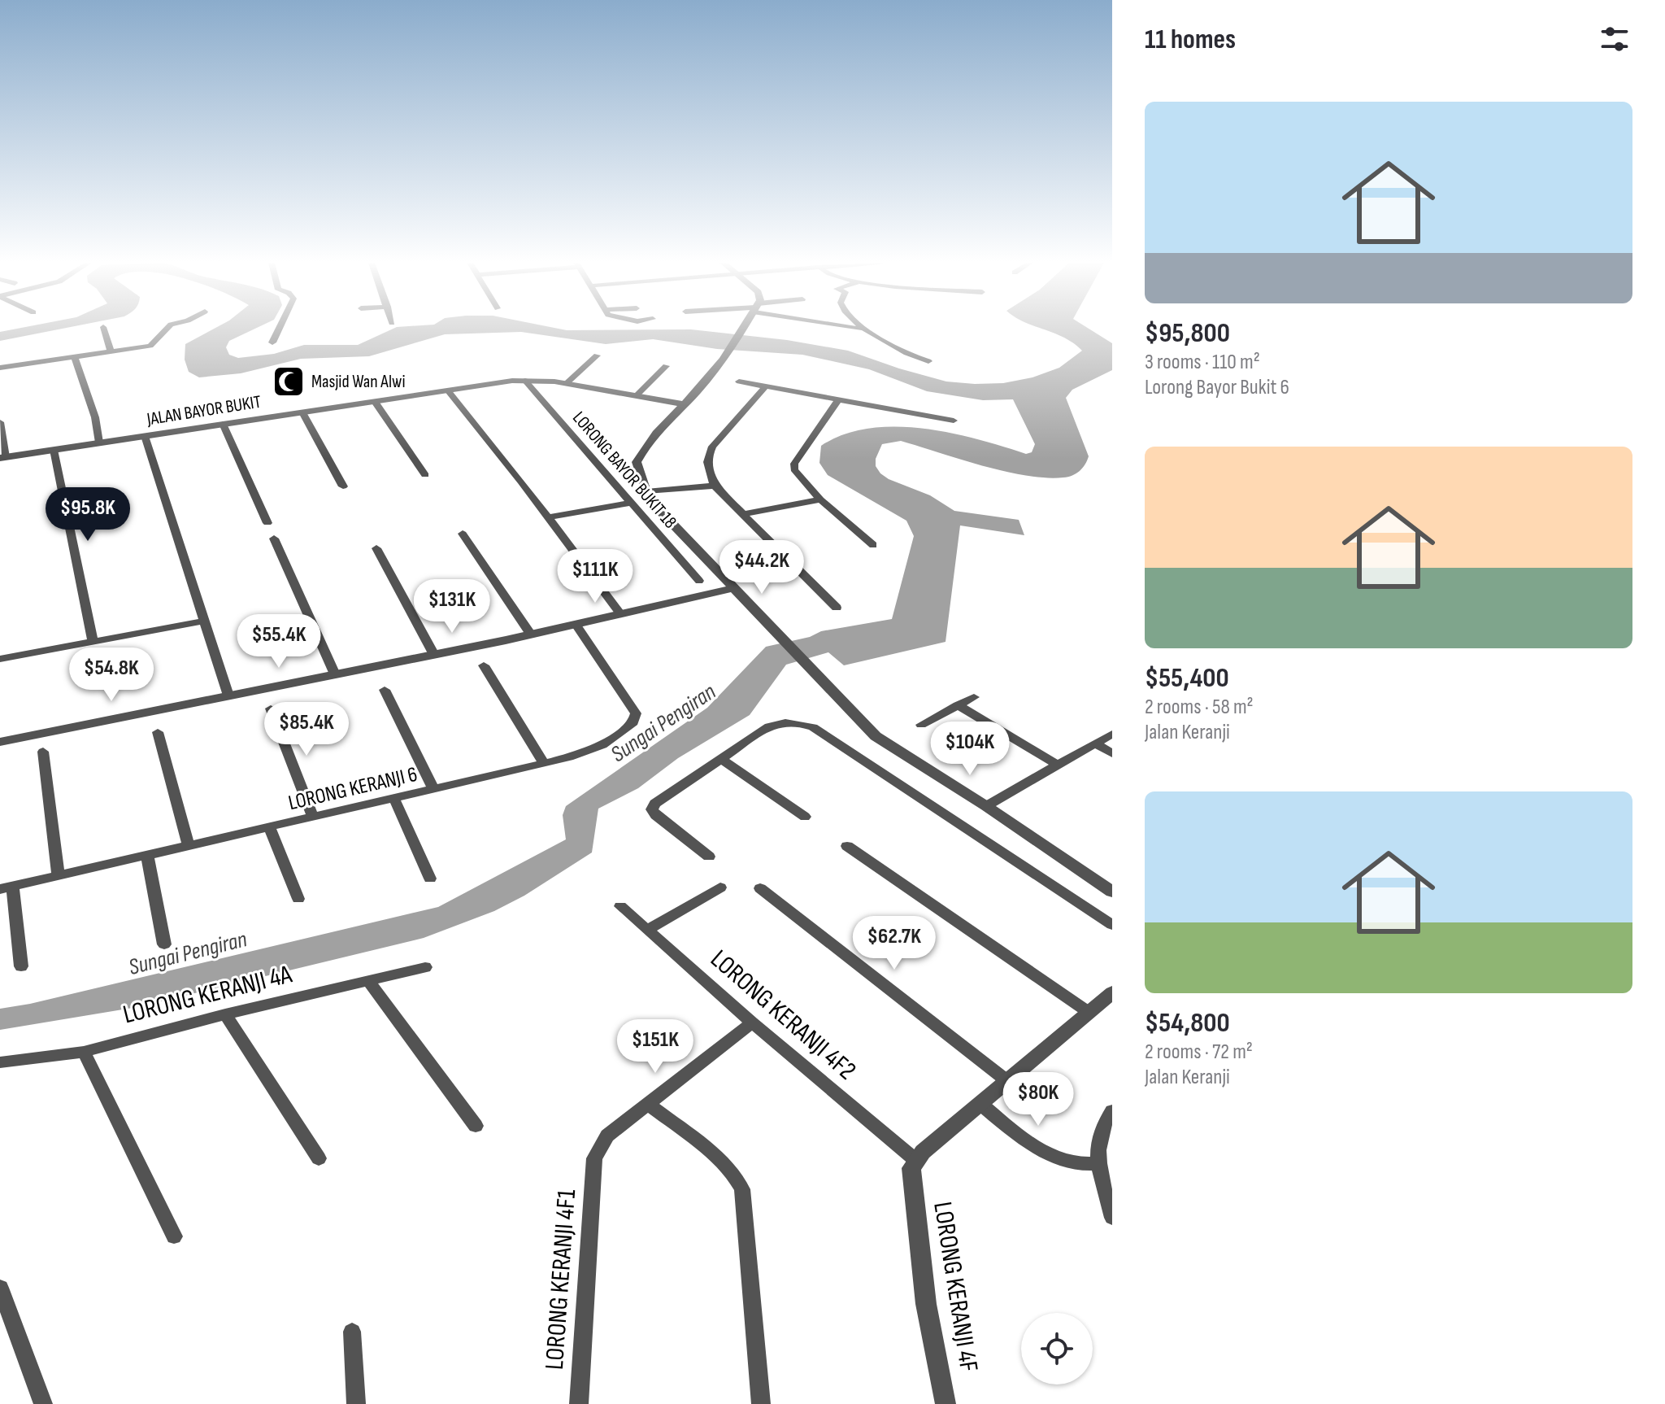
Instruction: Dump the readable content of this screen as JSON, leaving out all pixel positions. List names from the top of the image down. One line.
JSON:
{"streets":{"street":["JALAN BAYOR BUKIT","LORONG BAYOR BUKIT 18","LORONG KERANJI 6","LORONG KERANJI 4A","LORONG KERANJI 4F2","LORONG KERANJI 4F1","LORONG KERANJI 4F"]},"crossings":[["JALAN BAYOR BUKIT","LORONG BAYOR BUKIT 18"],["LORONG KERANJI 4F2","LORONG KERANJI 4F"]],"water":["Sungai Pengiran"],"places":{"mosque":["Masjid Wan Alwi"]},"page":{"heading":"11 homes","list":[{"name":"$95,800","note":"3 rooms · 110 m² · Lorong Bayor Bukit 6"},{"name":"$55,400","note":"2 rooms · 58 m² · Jalan Keranji"},{"name":"$54,800","note":"2 rooms · 72 m² · Jalan Keranji"}],"price":["$95.8K","$44.2K","$111K","$131K","$55.4K","$54.8K","$85.4K","$104K","$62.7K","$151K","$80K"]}}
